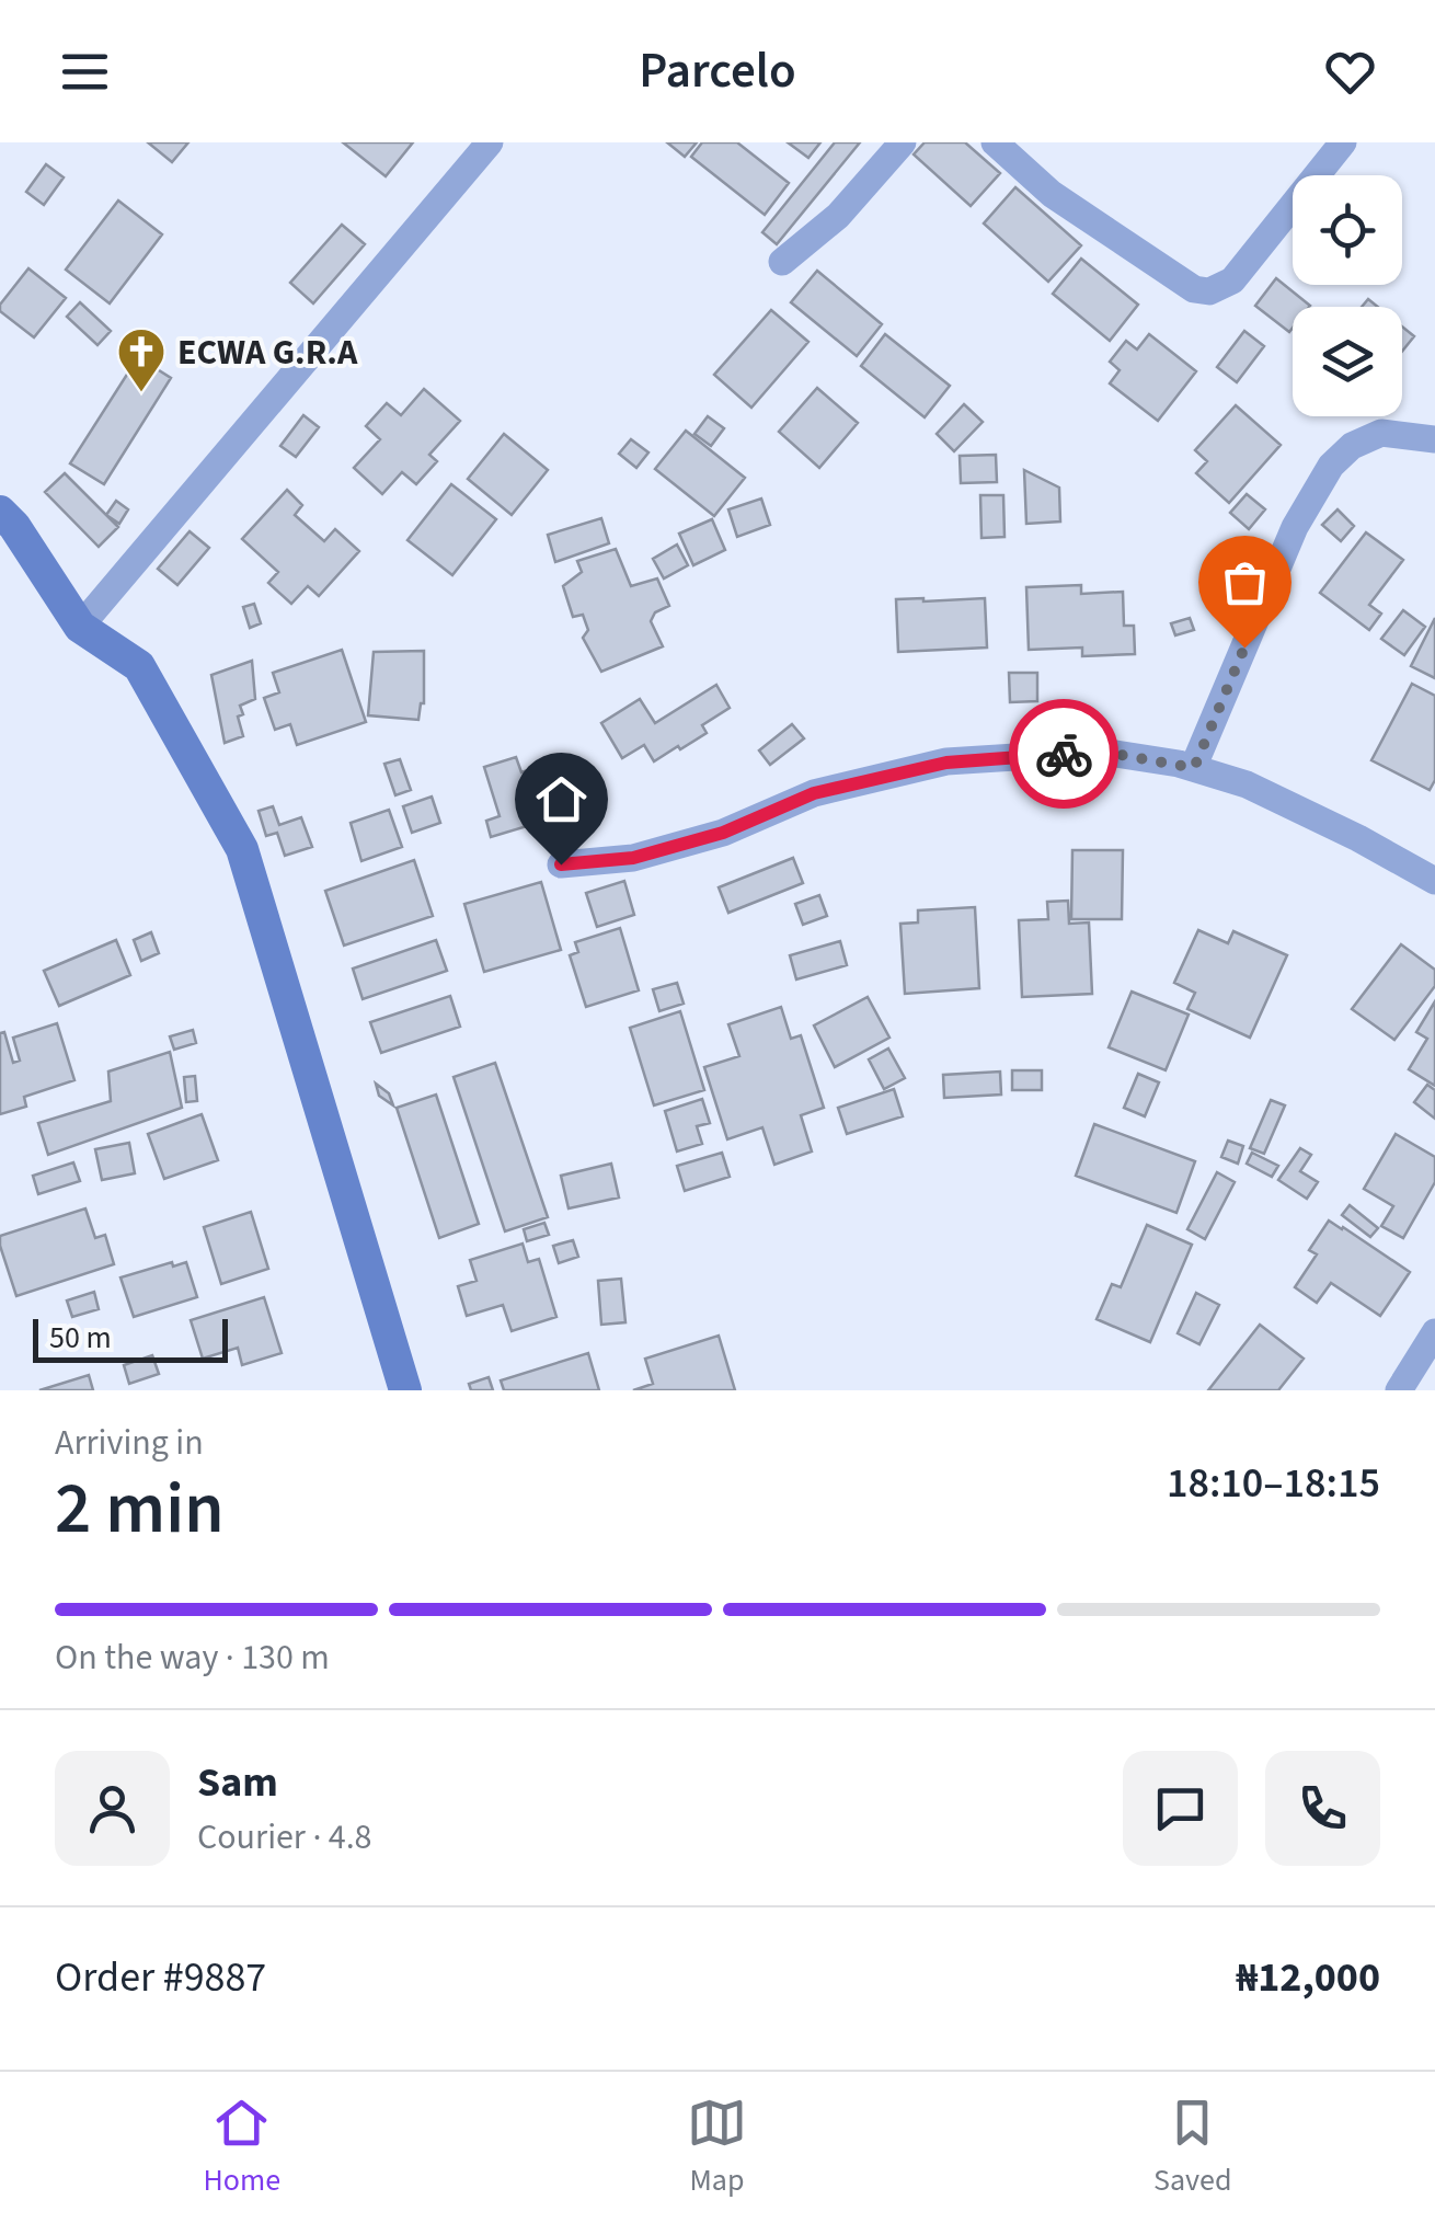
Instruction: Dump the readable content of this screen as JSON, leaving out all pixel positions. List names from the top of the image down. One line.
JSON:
{"places":{"church":["ECWA G.R.A"]},"scale_bar":"50 m","page":{"header":"Parcelo","scale":"50 m","heading":["2 min","Arriving in","18:10–18:15"],"panel":["Sam","Courier · 4.8","Order #9887","₦12,000"],"bar":"On the way · 130 m","tabs":["Home","Map","Saved"]}}
